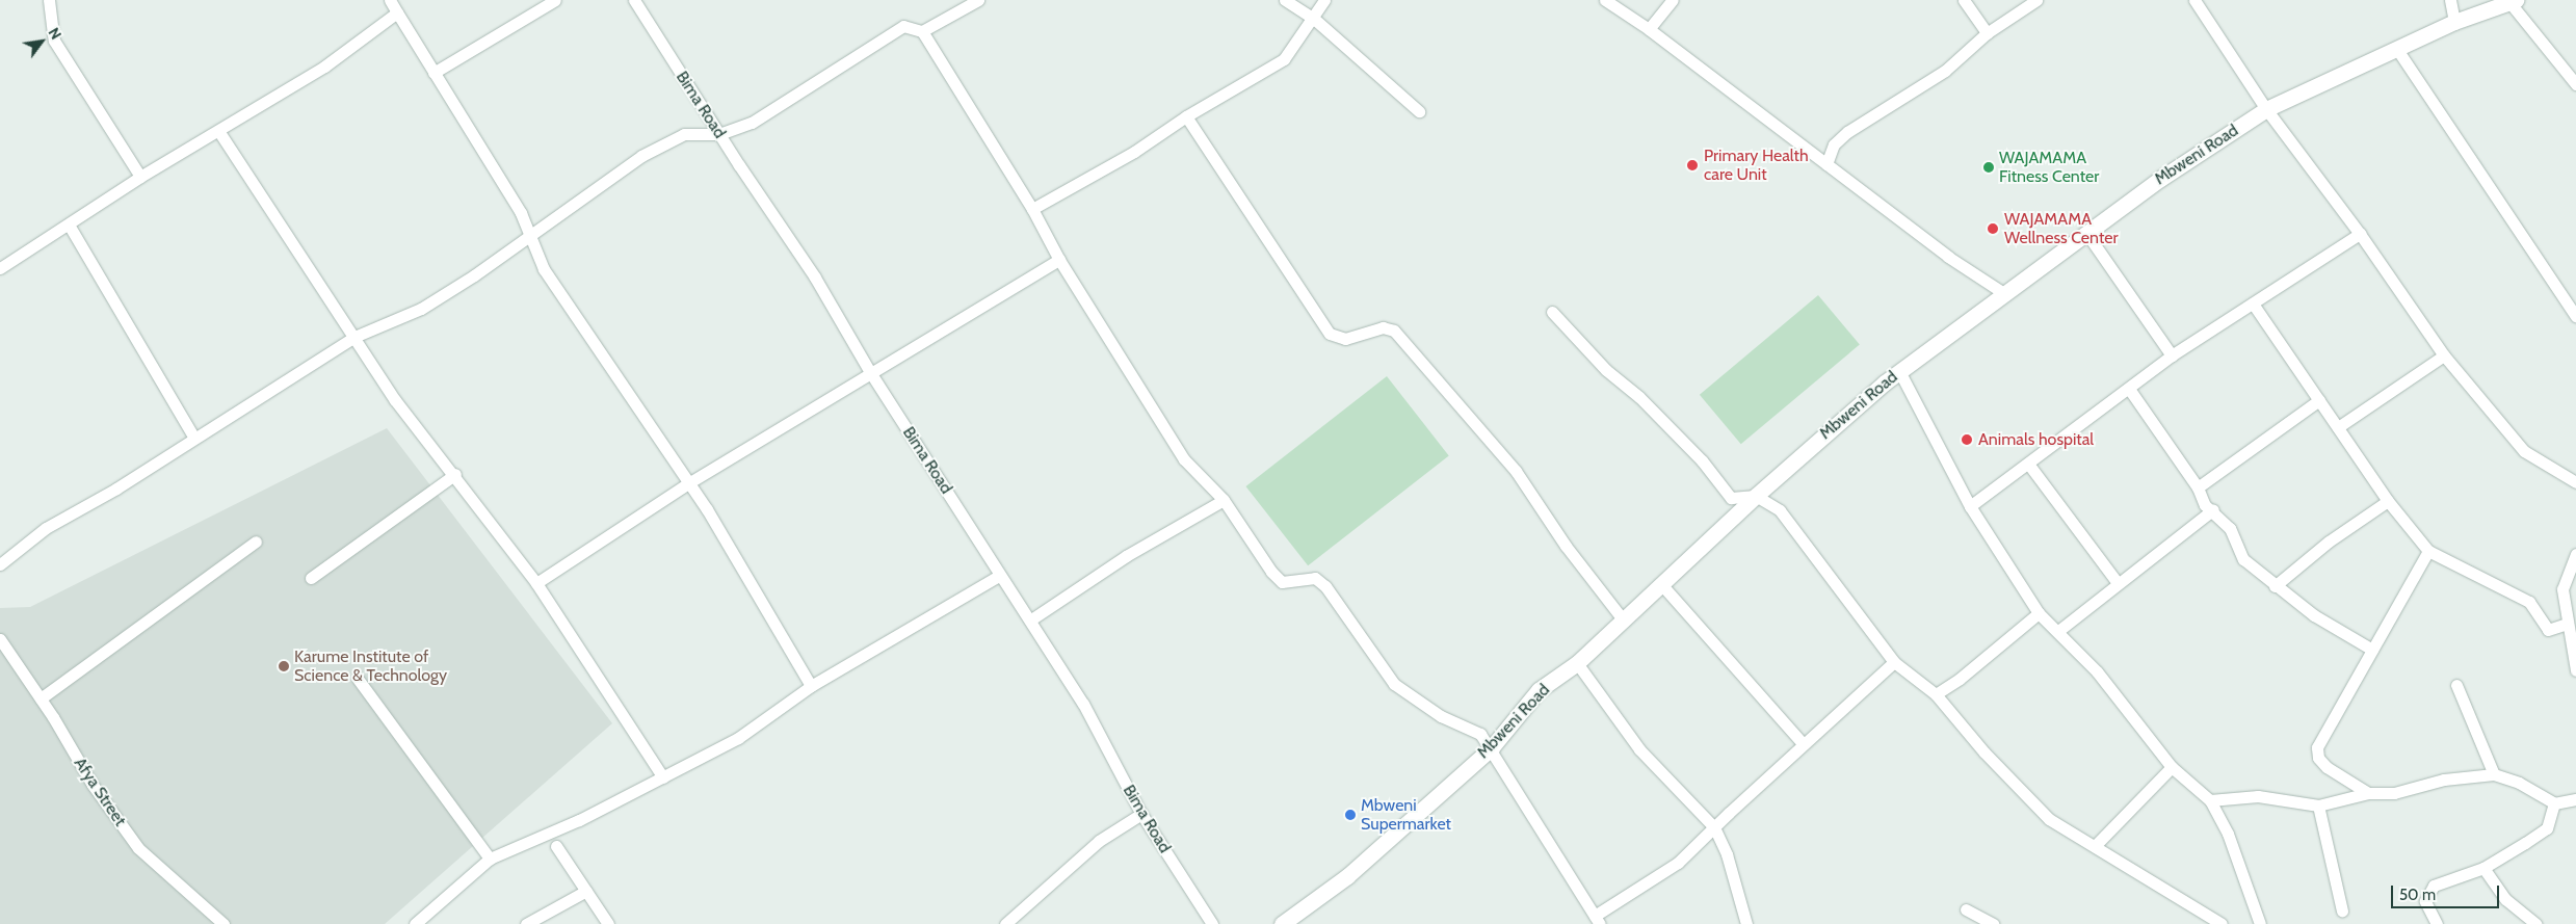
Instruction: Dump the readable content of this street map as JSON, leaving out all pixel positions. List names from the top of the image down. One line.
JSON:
{"streets":{"street":["Bima Road","Mbweni Road","Afya Street"]},"places":["Primary Health care Unit","WAJAMAMA Fitness Center","WAJAMAMA Wellness Center","Animals hospital","Karume Institute of Science & Technology","Mbweni Supermarket"],"scale_bar":"50 m","north":"top right"}
